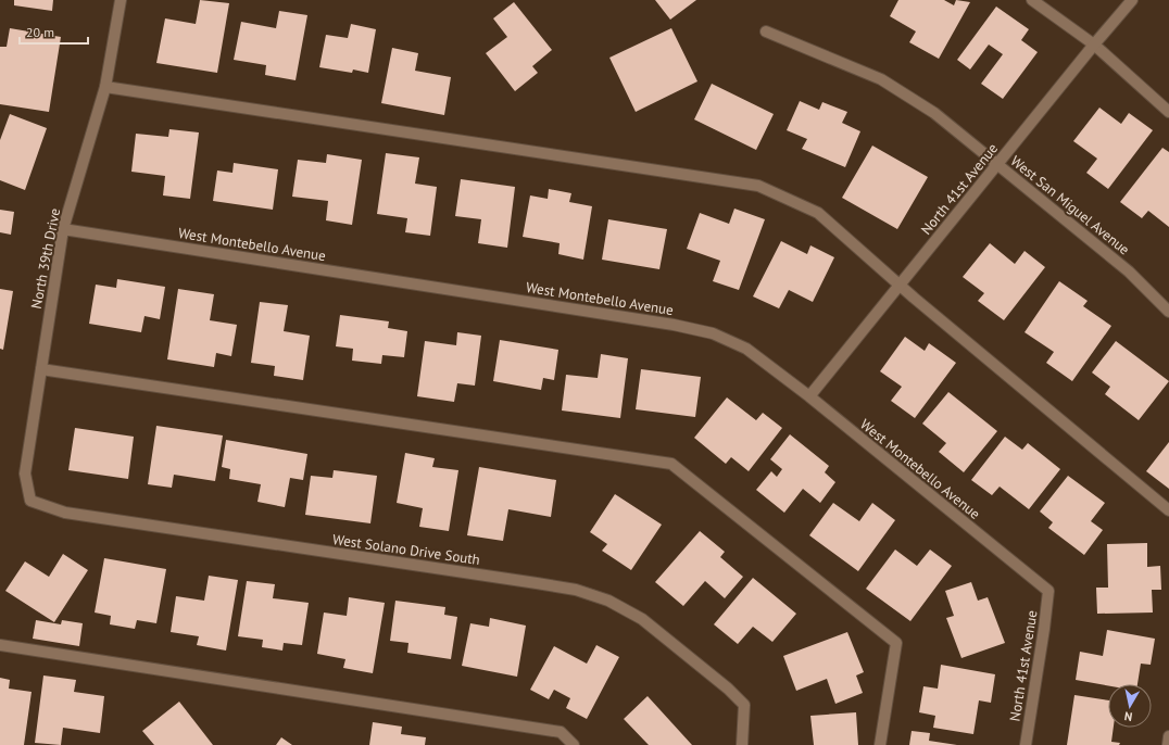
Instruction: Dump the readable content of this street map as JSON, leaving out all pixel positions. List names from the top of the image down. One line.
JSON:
{"streets":{"street":["North 41st Avenue","West San Miguel Avenue","West Montebello Avenue","North 39th Drive","West Solano Drive South"]},"crossings":[["North 41st Avenue","West San Miguel Avenue"],["North 41st Avenue","West Montebello Avenue"],["West Montebello Avenue","North 39th Drive"],["North 39th Drive","West Solano Drive South"]],"scale_bar":"20 m","north":"bottom"}
